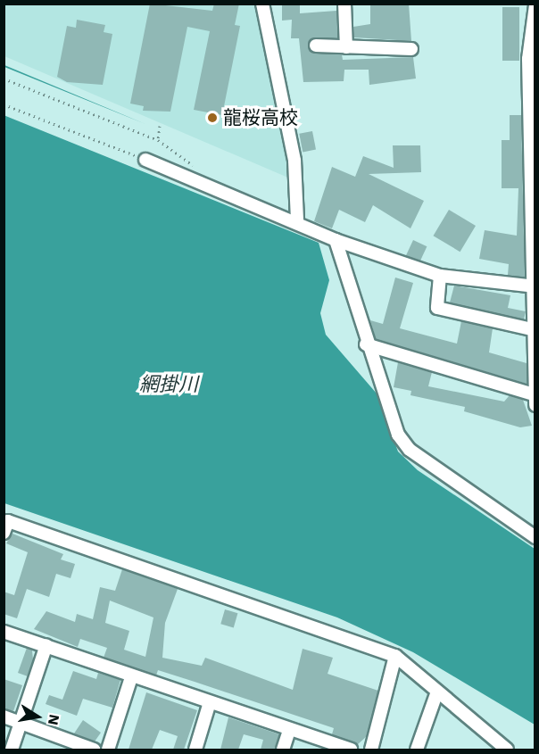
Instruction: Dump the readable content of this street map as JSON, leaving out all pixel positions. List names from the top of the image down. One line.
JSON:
{"water":["網掛川"],"places":["龍桜高校"],"north":"right"}
